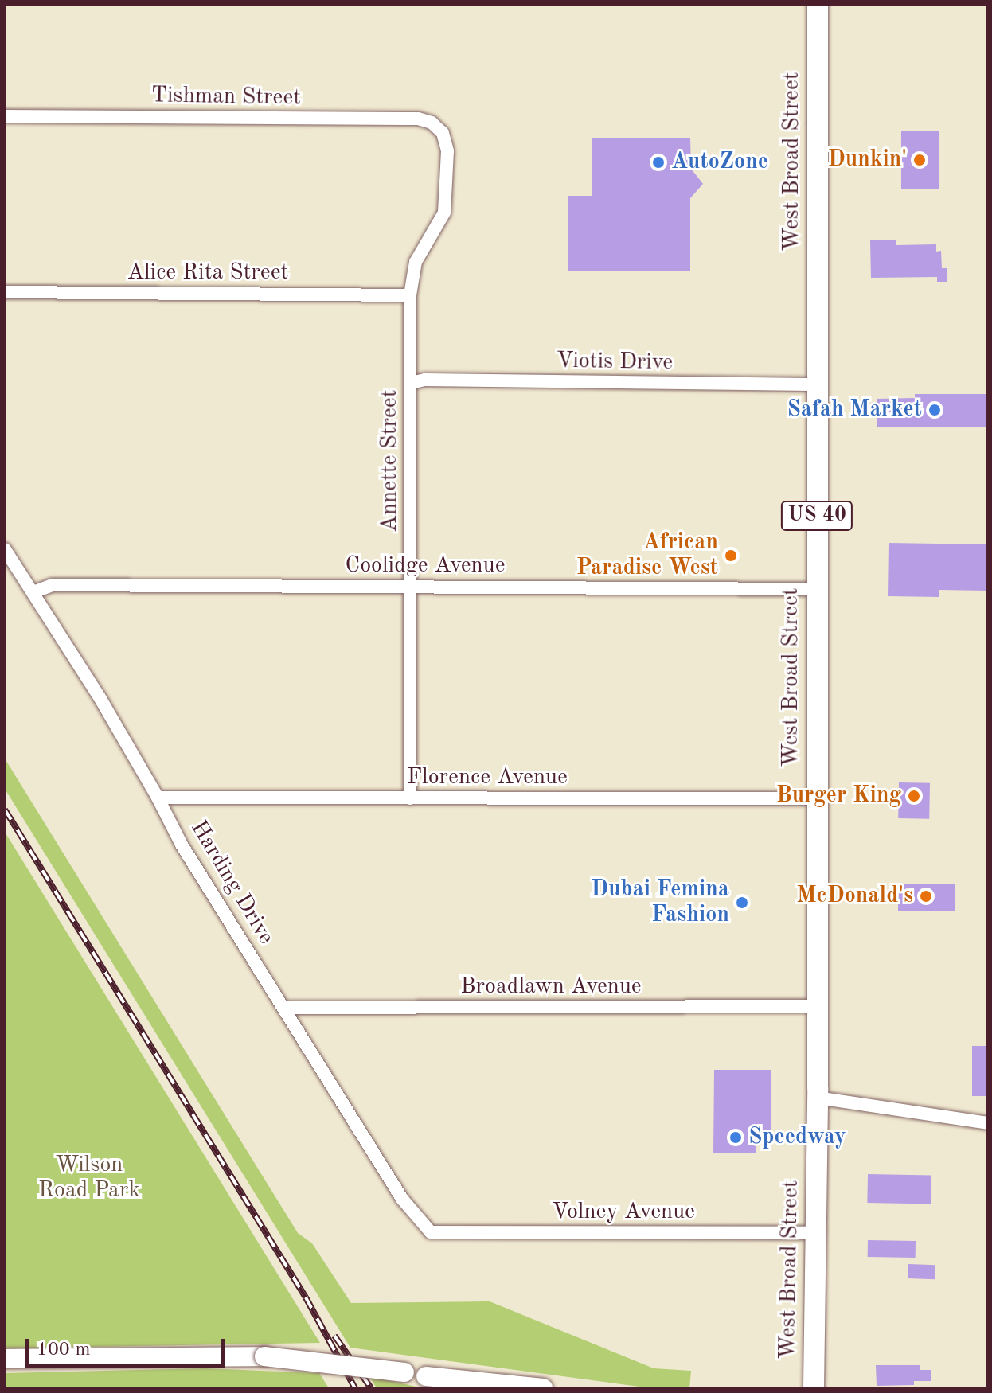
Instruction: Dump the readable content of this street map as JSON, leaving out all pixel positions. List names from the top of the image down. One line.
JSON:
{"streets":{"main road":["West Broad Street","US 40"],"street":["Tishman Street","Alice Rita Street","Viotis Drive","Annette Street","Coolidge Avenue","Florence Avenue","Harding Drive","Broadlawn Avenue","Volney Avenue"]},"crossings":[["Tishman Street","Annette Street"],["West Broad Street","Viotis Drive"],["West Broad Street","Coolidge Avenue"],["West Broad Street","Florence Avenue"],["West Broad Street","Broadlawn Avenue"],["West Broad Street","Volney Avenue"],["Alice Rita Street","Annette Street"],["Viotis Drive","Annette Street"],["Annette Street","Coolidge Avenue"],["Annette Street","Florence Avenue"],["Coolidge Avenue","Harding Drive"],["Florence Avenue","Harding Drive"],["Harding Drive","Broadlawn Avenue"],["Harding Drive","Volney Avenue"]],"parks":["Wilson Road Park"],"places":["Dunkin'","AutoZone","Safah Market","African Paradise West","Burger King","McDonald's","Dubai Femina Fashion","Speedway"],"scale_bar":"100 m"}
